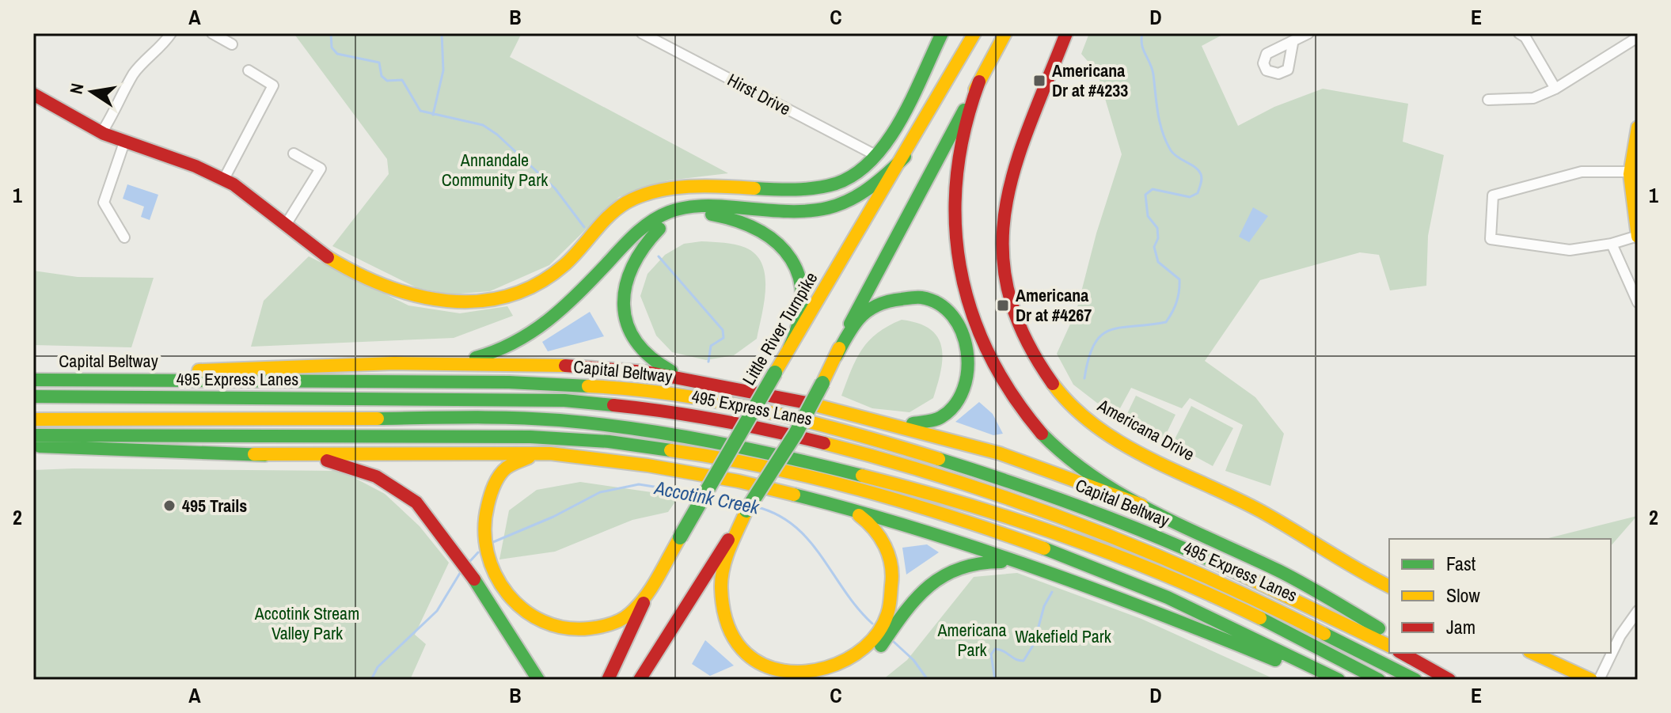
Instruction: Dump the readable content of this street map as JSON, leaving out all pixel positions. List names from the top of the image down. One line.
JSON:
{"streets":{"main road":["Little River Turnpike","Capital Beltway","495 Express Lanes","Americana Drive"],"street":["Hirst Drive"]},"water":["Accotink Creek"],"parks":["Annandale Community Park","Accotink Stream Valley Park","Americana Park","Wakefield Park"],"places":{"transit":["Americana Dr at #4233","Americana Dr at #4267"],"other":["495 Trails"]},"legend":["Fast","Slow","Jam"],"north":"left","grid":{"columns":["A","B","C","D","E"],"rows":["1","2"]}}
